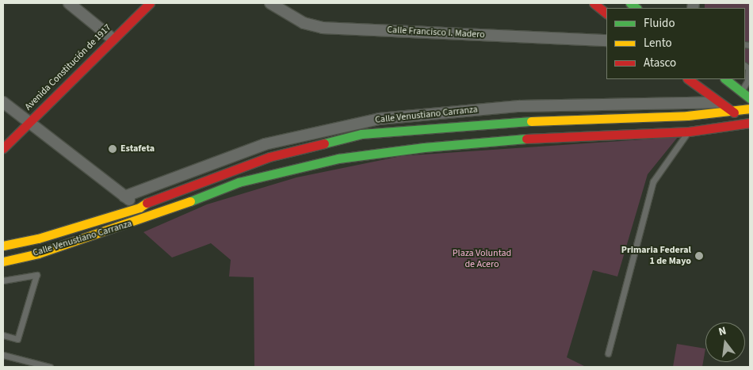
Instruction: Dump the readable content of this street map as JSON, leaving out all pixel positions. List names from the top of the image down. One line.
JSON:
{"streets":{"main road":["Avenida Constitución de 1917","Calle Venustiano Carranza"],"street":["Calle Francisco I. Madero"]},"crossings":[["Avenida Constitución de 1917","Calle Venustiano Carranza"]],"parks":["Plaza Voluntad de Acero"],"places":["Estafeta","Primaria Federal 1 de Mayo"],"legend":["Fluido","Lento","Atasco"],"north":"top"}
